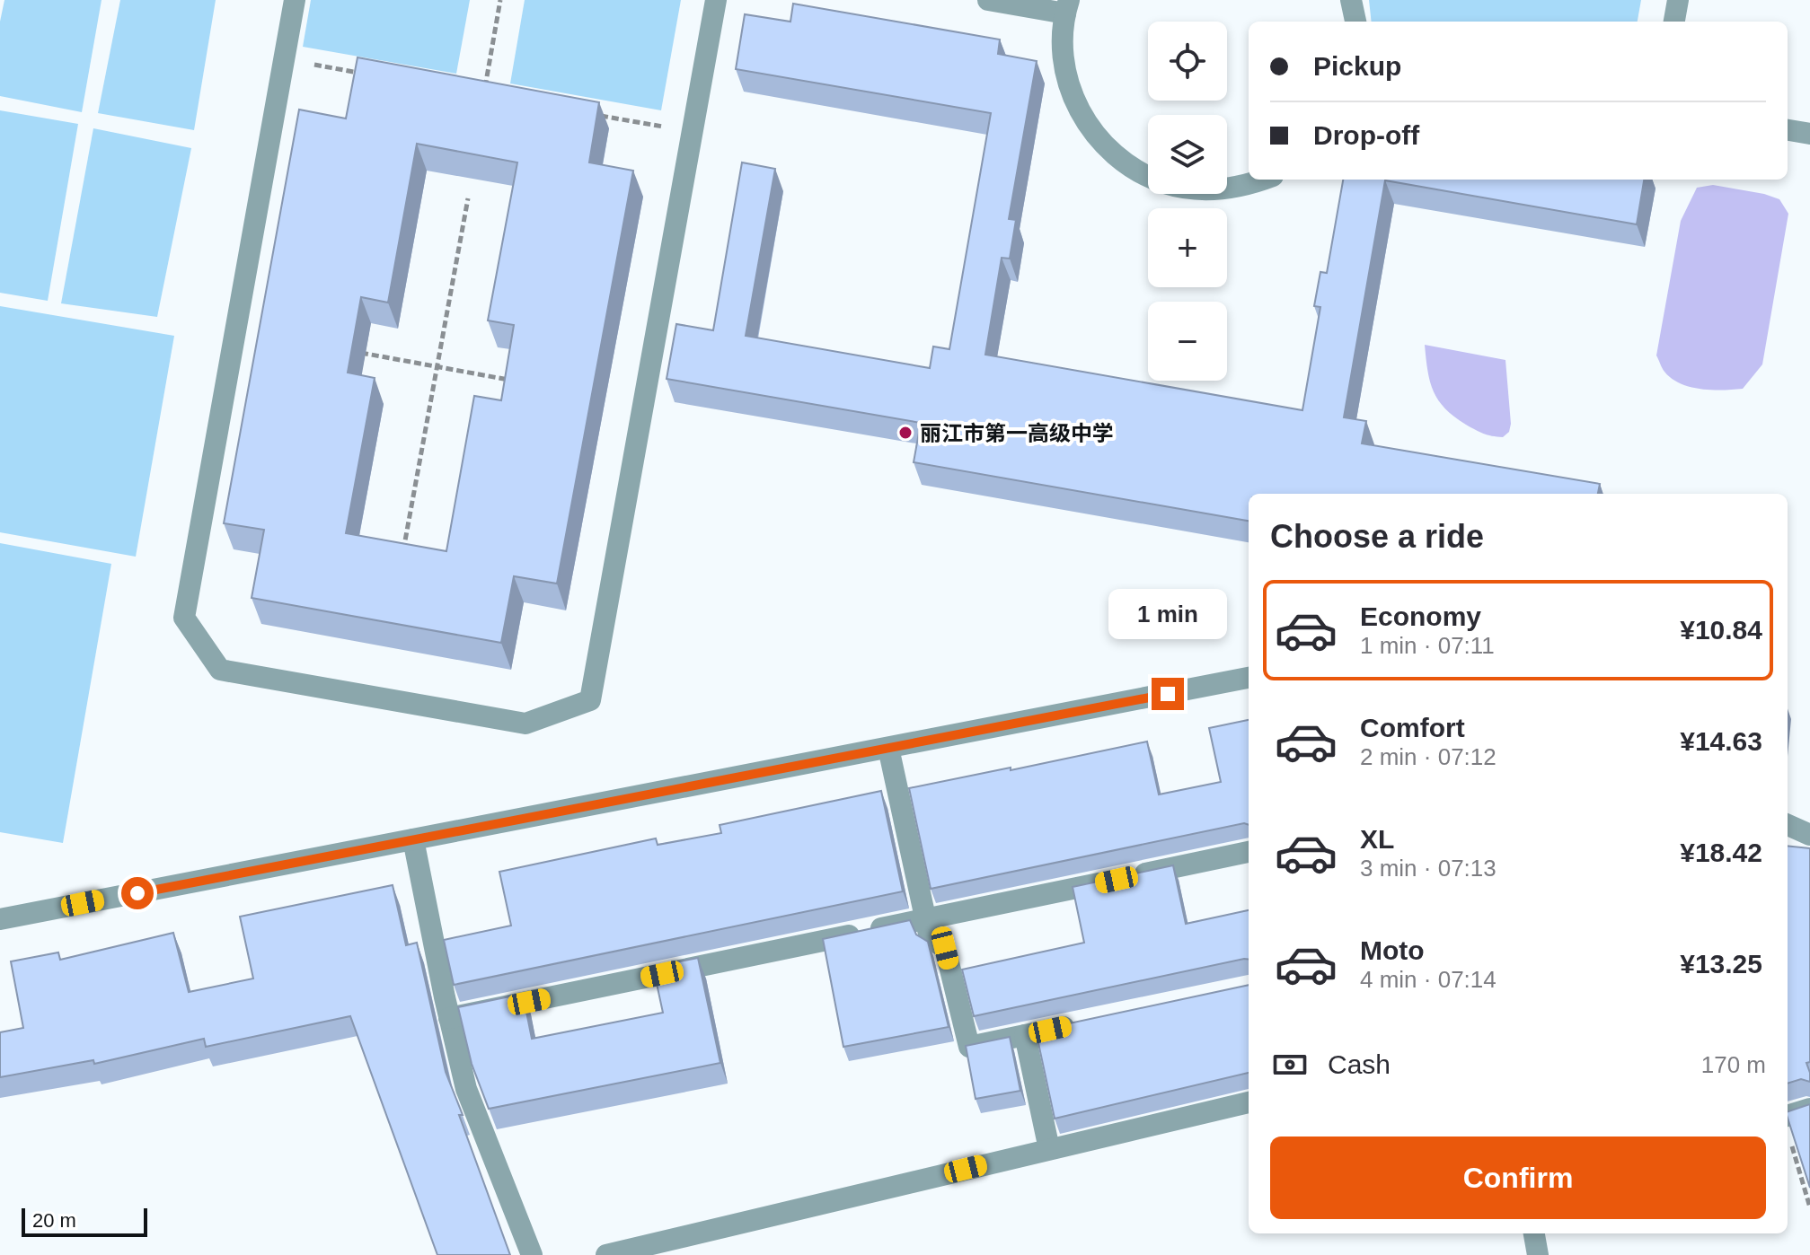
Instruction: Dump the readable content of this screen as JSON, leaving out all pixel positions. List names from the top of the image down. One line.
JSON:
{"places":["丽江市第一高级中学"],"scale_bar":"20 m","page":{"map_buttons":["+","−"],"banner":["Pickup","Drop-off"],"heading":"Choose a ride","list":[{"name":"Economy","note":"1 min · 07:11","value":"¥10.84"},{"name":"Comfort","note":"2 min · 07:12","value":"¥14.63"},{"name":"XL","note":"3 min · 07:13","value":"¥18.42"},{"name":"Moto","note":"4 min · 07:14","value":"¥13.25"}],"bubble":"1 min","pay":["Cash","170 m"],"buttons":"Confirm","scale":"20 m"}}
